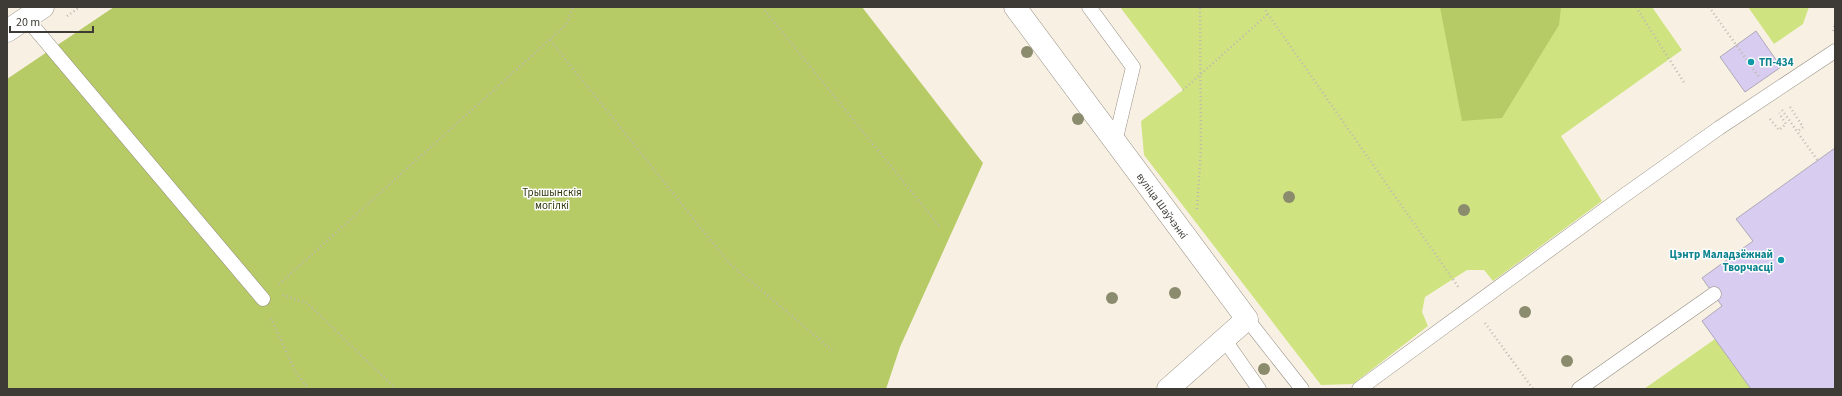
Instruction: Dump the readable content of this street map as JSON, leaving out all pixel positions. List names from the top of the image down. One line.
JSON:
{"streets":{"street":["вуліца Шаўчэнкі"]},"parks":["Трышынскія могілкі"],"places":["ТП-434","Цэнтр Маладзёжнай Творчасці"],"scale_bar":"20 m"}
